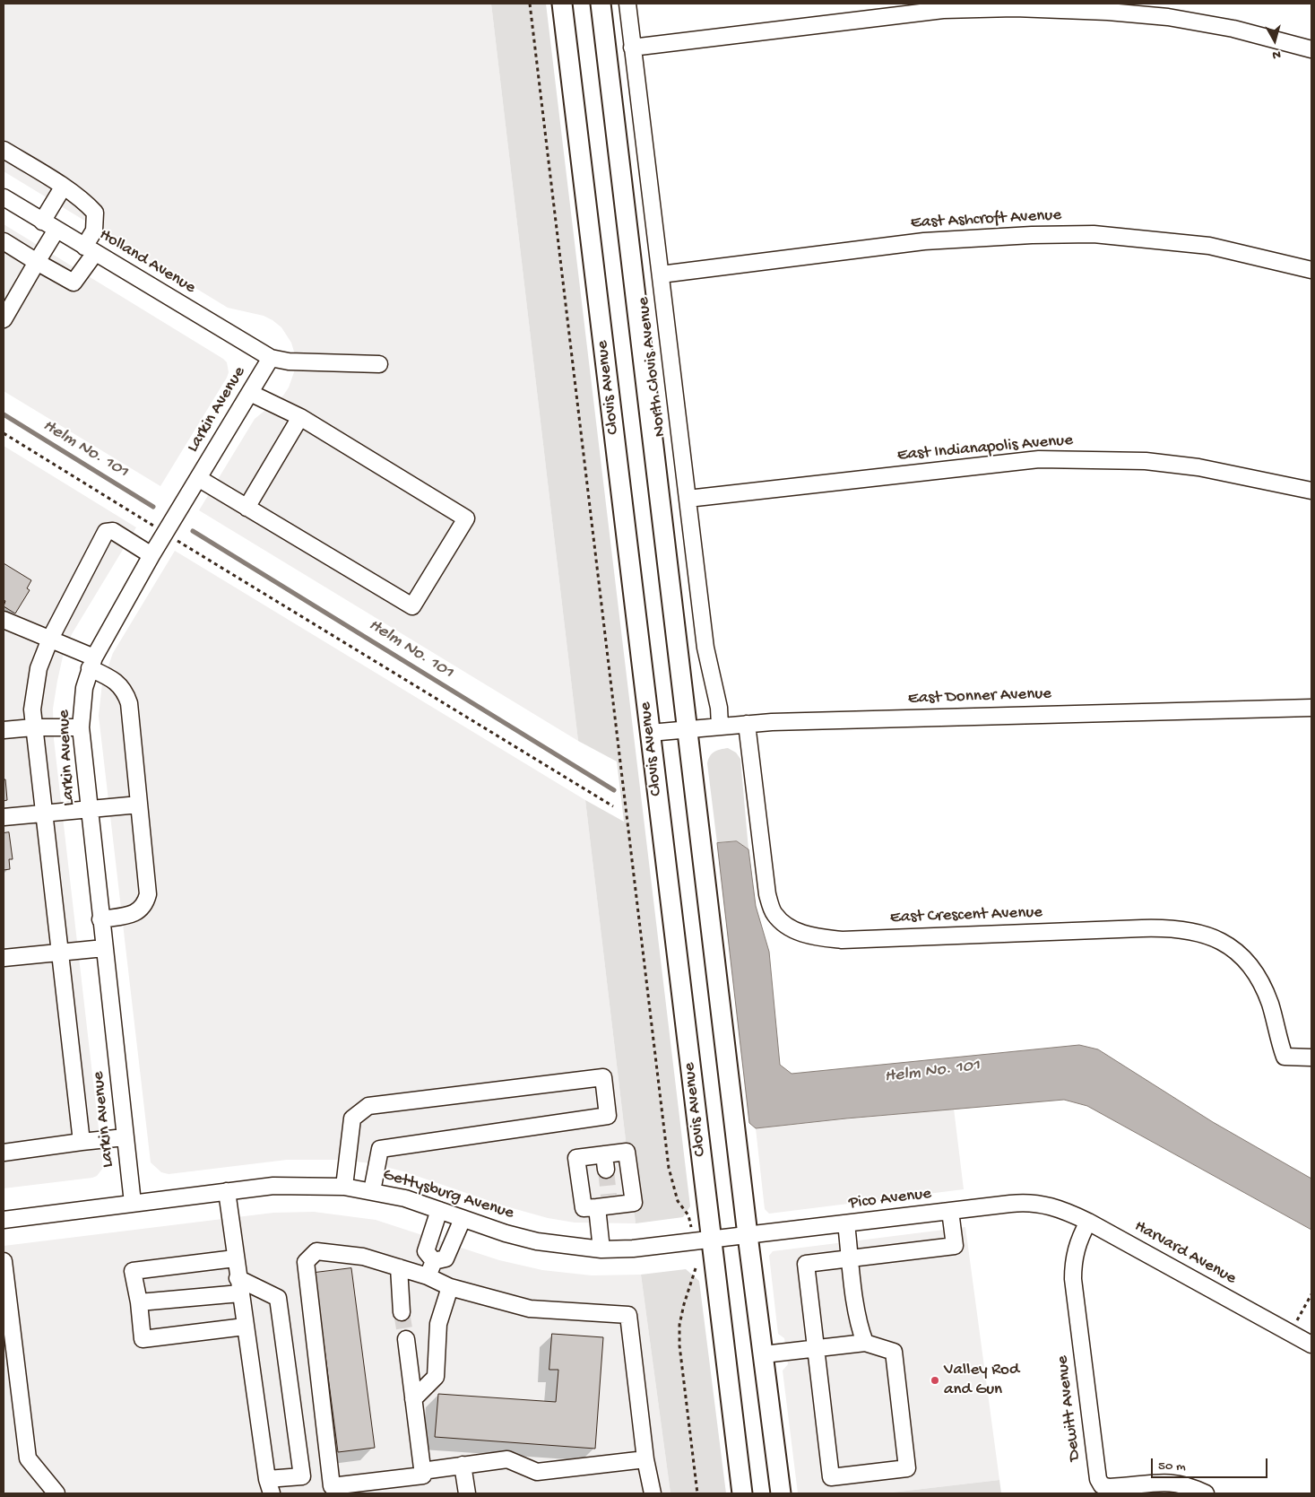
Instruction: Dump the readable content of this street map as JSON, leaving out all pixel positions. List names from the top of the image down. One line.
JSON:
{"streets":{"main road":["Clovis Avenue"],"street":["East Ashcroft Avenue","Holland Avenue","North Clovis Avenue","Larkin Avenue","East Indianapolis Avenue","East Donner Avenue","East Crescent Avenue","Gettysburg Avenue","Pico Avenue","Harvard Avenue","Dewitt Avenue"]},"crossings":[["East Ashcroft Avenue","North Clovis Avenue"],["Holland Avenue","Larkin Avenue"],["North Clovis Avenue","East Indianapolis Avenue"],["North Clovis Avenue","East Donner Avenue"],["Clovis Avenue","East Donner Avenue"],["Clovis Avenue","Gettysburg Avenue"],["Larkin Avenue","Gettysburg Avenue"],["East Donner Avenue","East Crescent Avenue"],["Gettysburg Avenue","Pico Avenue"],["Pico Avenue","Harvard Avenue"],["Harvard Avenue","Dewitt Avenue"]],"water":["Helm No. 101"],"places":["Valley Rod and Gun"],"scale_bar":"50 m","north":"bottom"}
